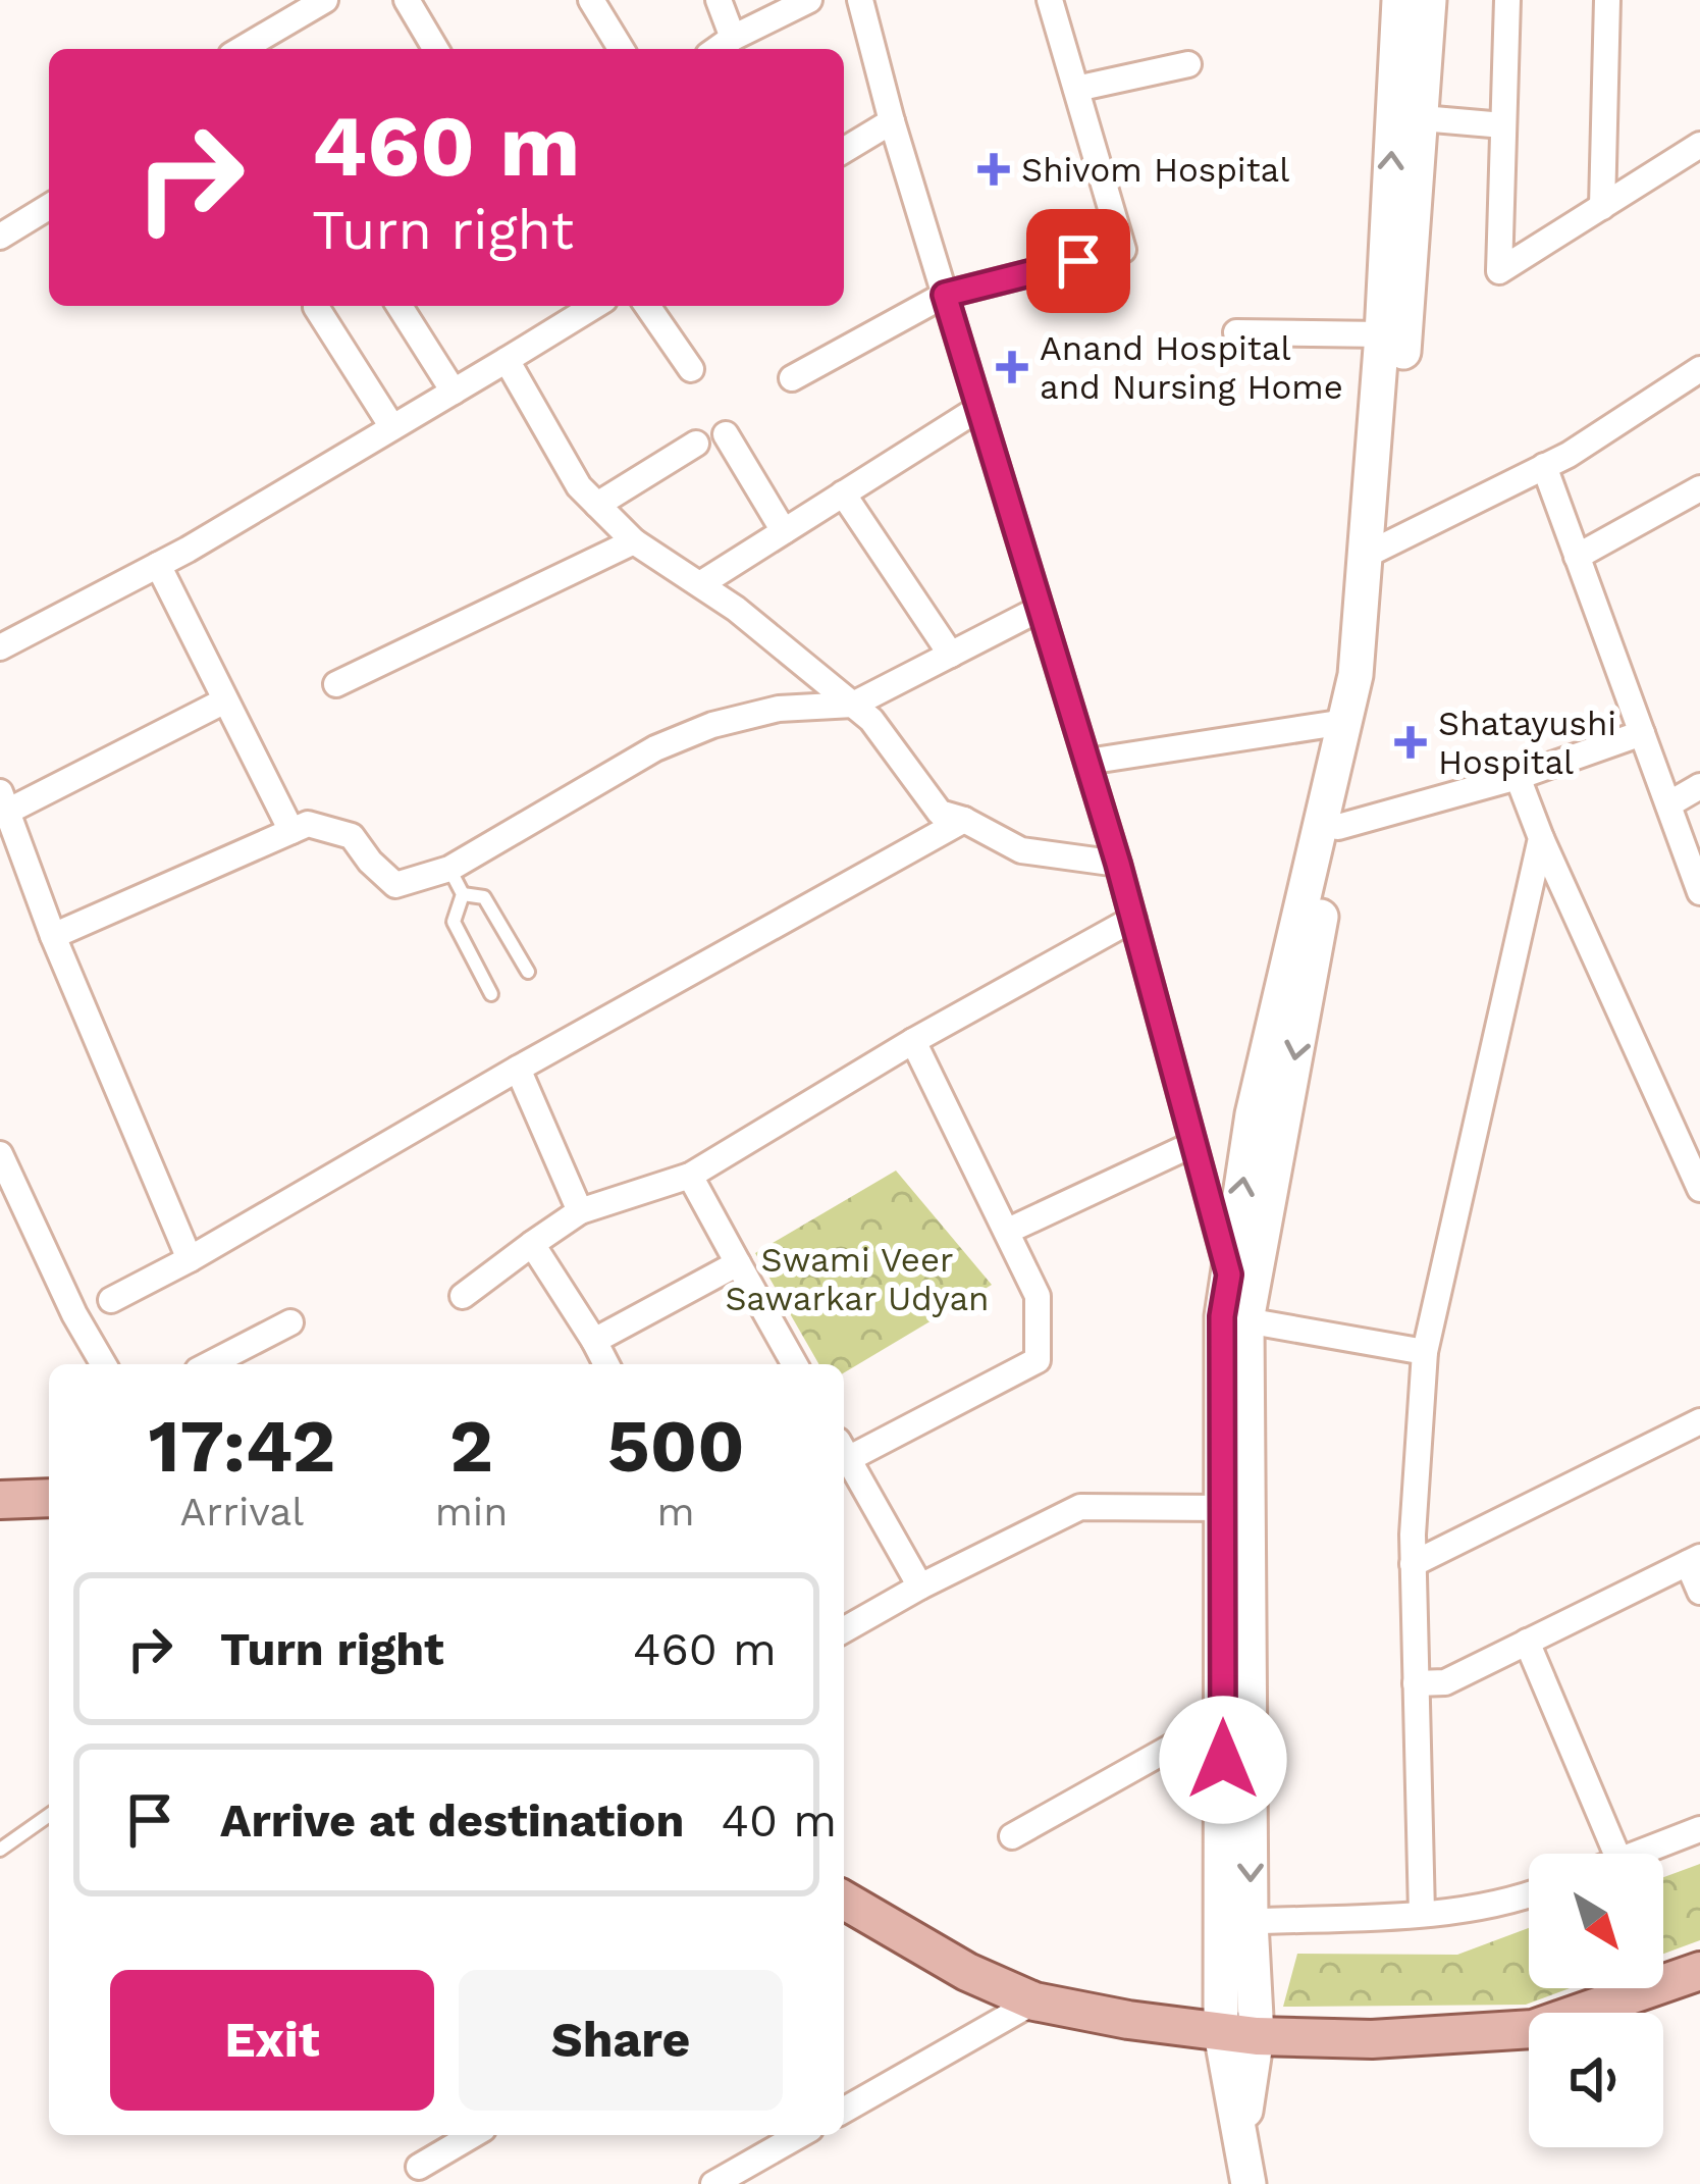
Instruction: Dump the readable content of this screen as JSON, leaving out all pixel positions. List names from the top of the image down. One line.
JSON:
{"parks":["Swami Veer Sawarkar Udyan"],"places":{"health":["Shivom Hospital","Anand Hospital and Nursing Home","Shatayushi Hospital"]},"north":"bottom right","page":{"turn":["460 m","Turn right"],"eta":["17:42","Arrival","2","min","500","m"],"list":[{"name":"Turn right","value":"460 m"},{"name":"Arrive at destination","value":"40 m"}],"buttons":["Exit","Share"]}}
